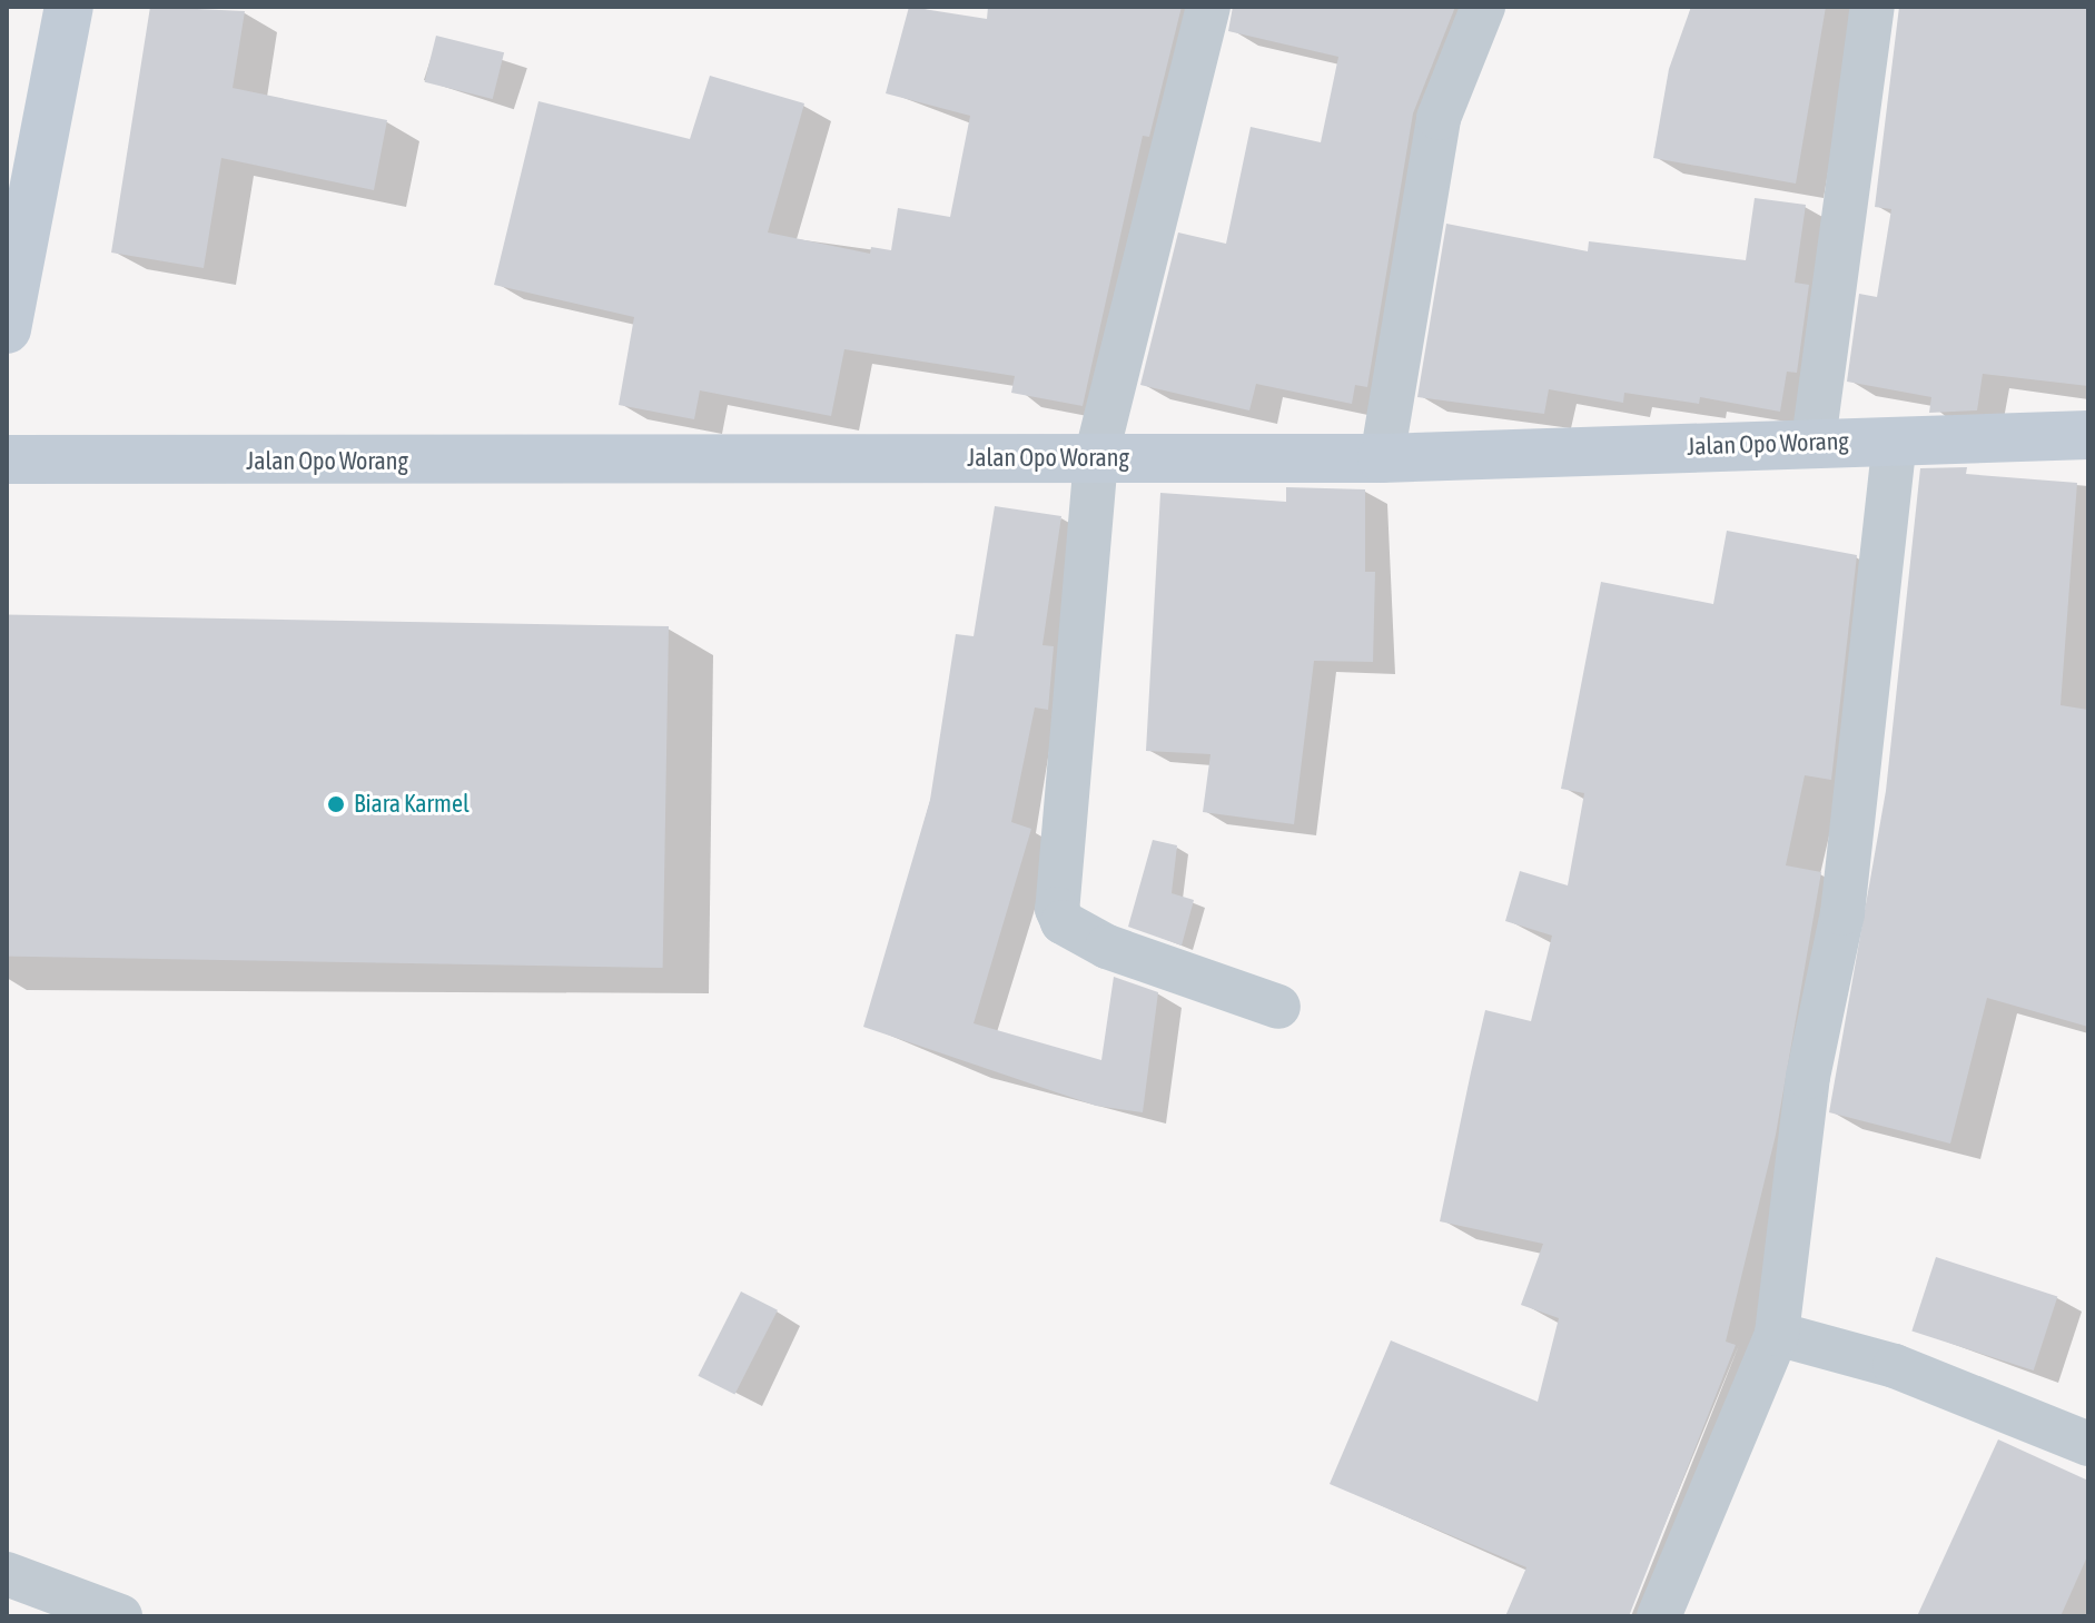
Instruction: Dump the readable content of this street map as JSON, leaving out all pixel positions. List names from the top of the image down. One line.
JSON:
{"streets":{"street":["Jalan Opo Worang"]},"places":["Biara Karmel"]}
